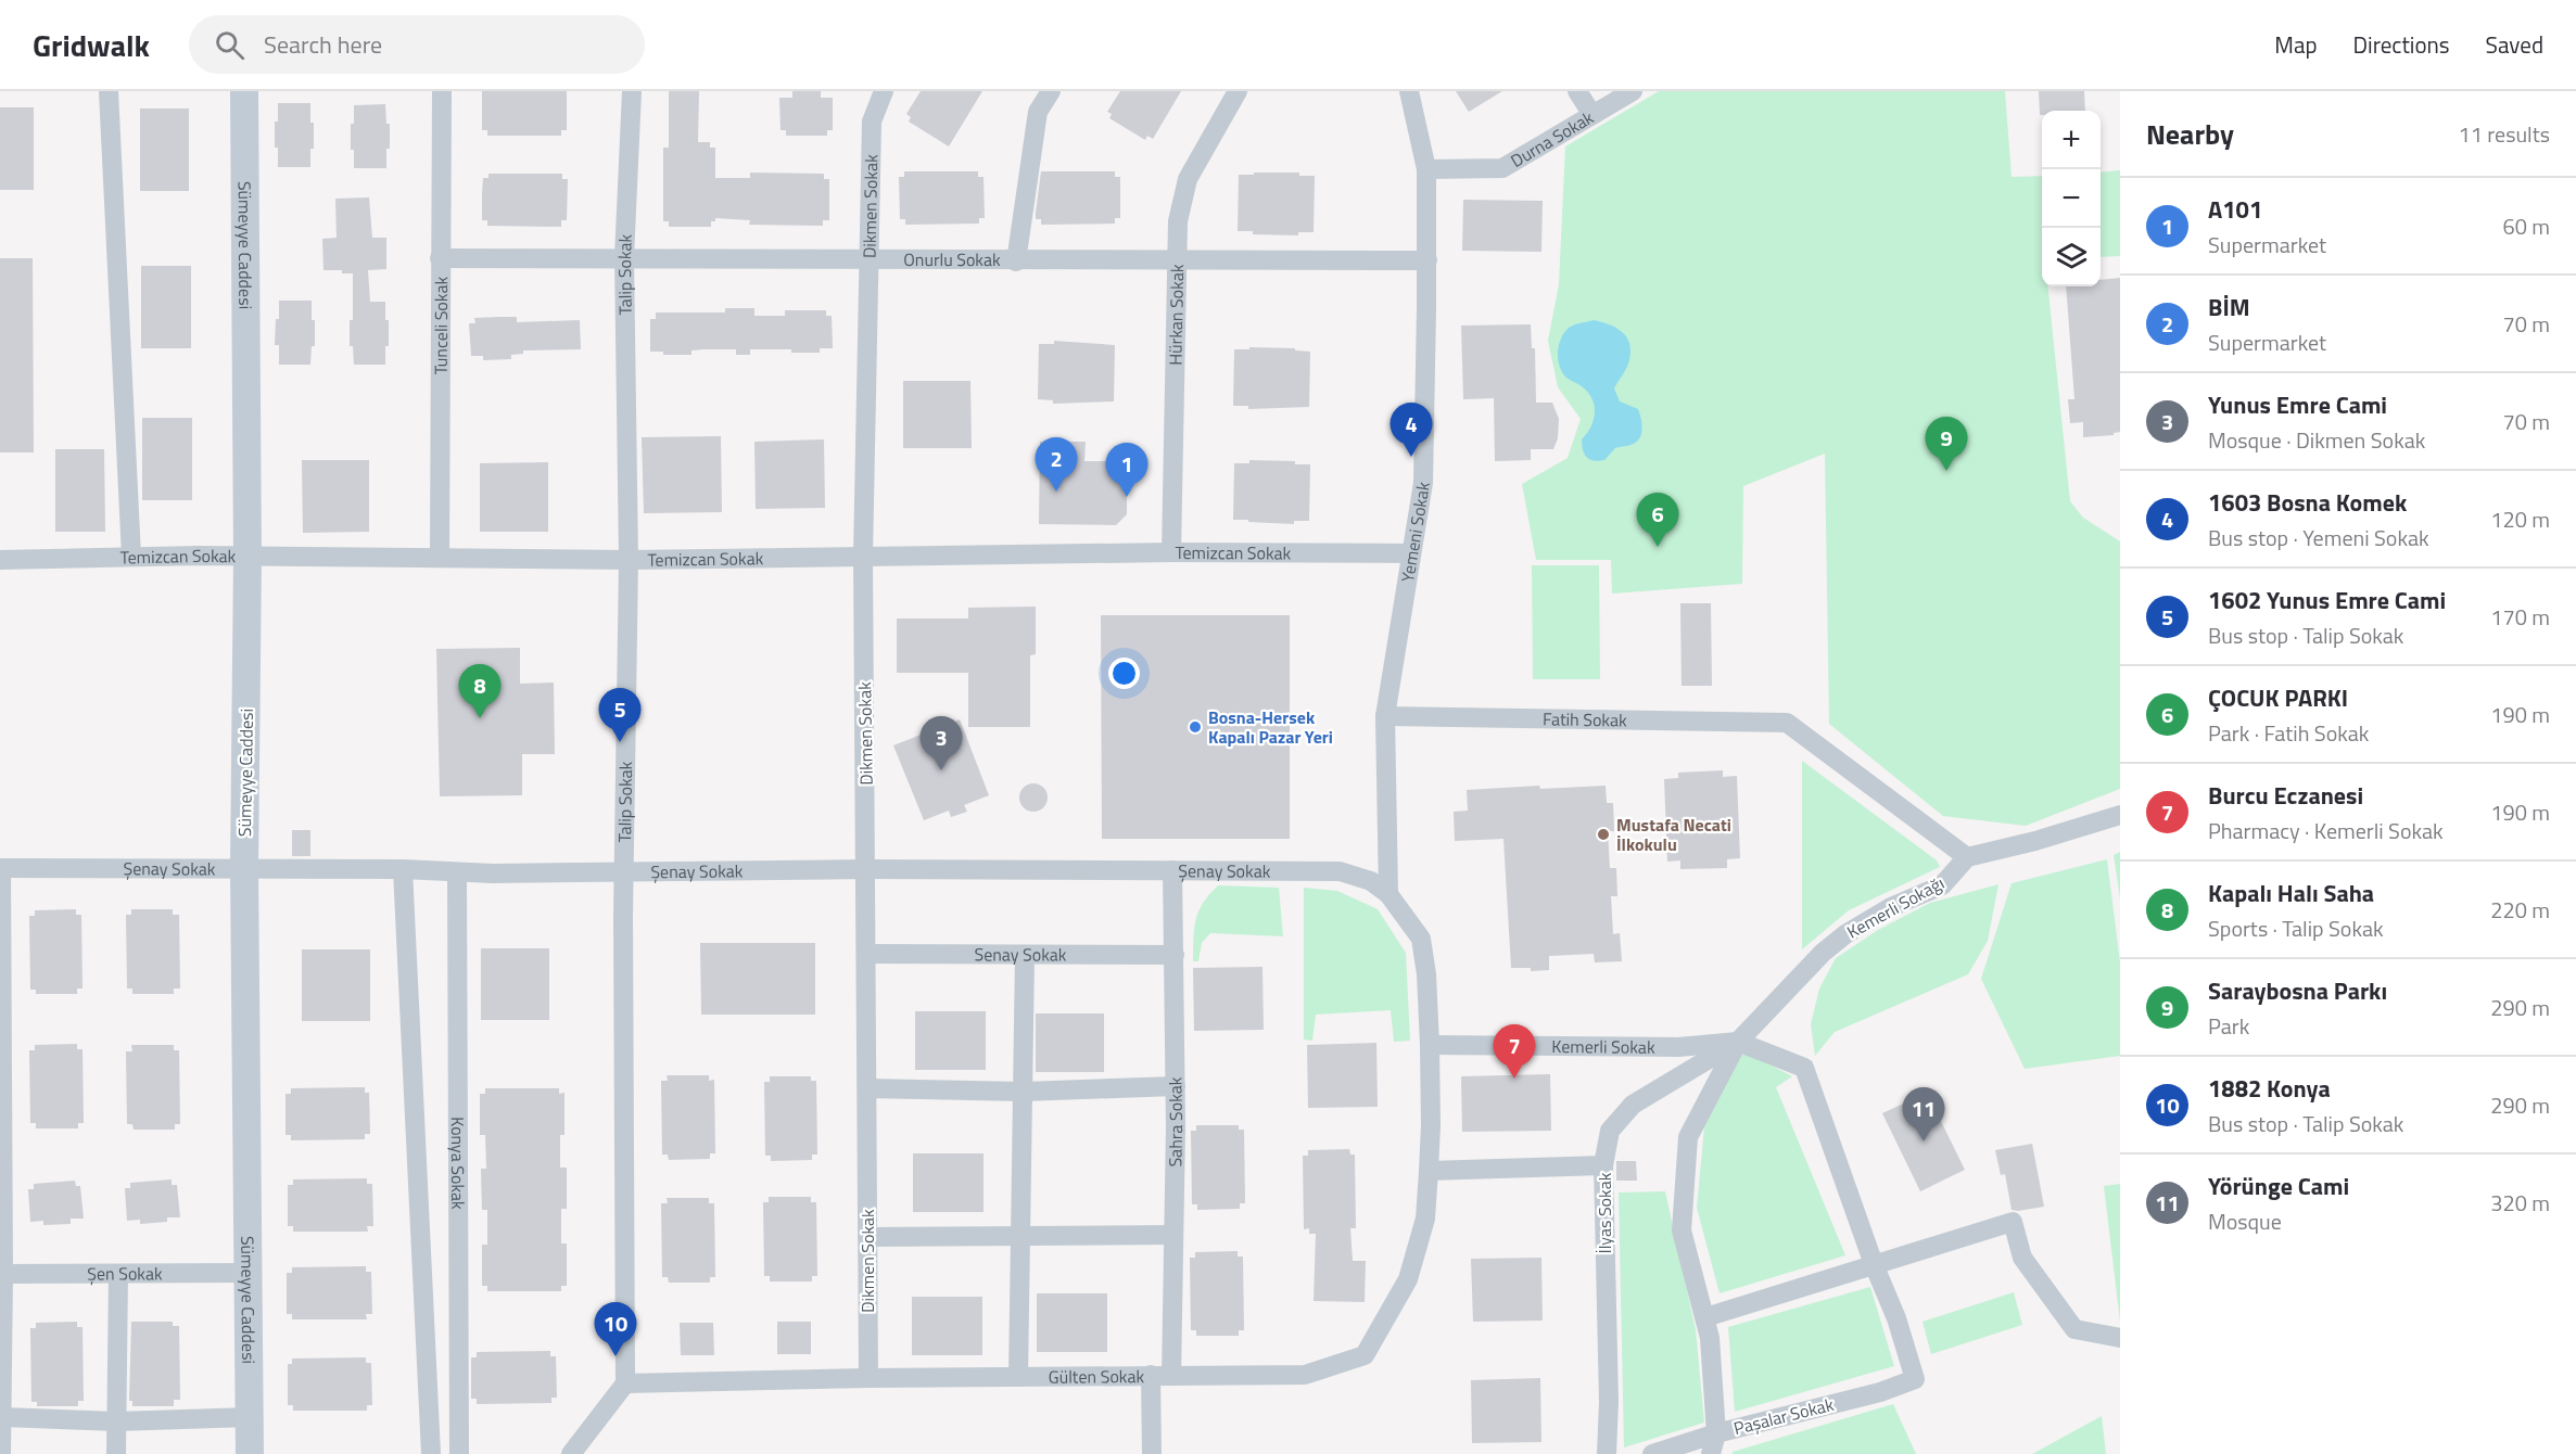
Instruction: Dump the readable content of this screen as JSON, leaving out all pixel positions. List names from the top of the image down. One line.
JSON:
{"streets":{"street":["Durna Sokak","Dikmen Sokak","Sümeyye Caddesi","Onurlu Sokak","Talip Sokak","Hürkan Sokak","Tunceli Sokak","Yemeni Sokak","Temizcan Sokak","Fatih Sokak","Şenay Sokak","Kemerli Sokağı","Senay Sokak","Kemerli Sokak","Sahra Sokak","Konya Sokak","İlyas Sokak","Şen Sokak","Gülten Sokak","Paşalar Sokak"]},"crossings":[["Durna Sokak","Yemeni Sokak"],["Dikmen Sokak","Onurlu Sokak"],["Dikmen Sokak","Temizcan Sokak"],["Dikmen Sokak","Şenay Sokak"],["Dikmen Sokak","Senay Sokak"],["Dikmen Sokak","Gülten Sokak"],["Sümeyye Caddesi","Temizcan Sokak"],["Sümeyye Caddesi","Şenay Sokak"],["Sümeyye Caddesi","Şen Sokak"],["Onurlu Sokak","Talip Sokak"],["Onurlu Sokak","Hürkan Sokak"],["Onurlu Sokak","Tunceli Sokak"],["Onurlu Sokak","Yemeni Sokak"],["Talip Sokak","Temizcan Sokak"],["Talip Sokak","Şenay Sokak"],["Talip Sokak","Gülten Sokak"],["Hürkan Sokak","Temizcan Sokak"],["Tunceli Sokak","Temizcan Sokak"],["Yemeni Sokak","Temizcan Sokak"],["Yemeni Sokak","Fatih Sokak"],["Yemeni Sokak","Şenay Sokak"],["Yemeni Sokak","Gülten Sokak"],["Fatih Sokak","Kemerli Sokağı"],["Şenay Sokak","Sahra Sokak"],["Şenay Sokak","Konya Sokak"],["Şenay Sokak","Gülten Sokak"],["Kemerli Sokağı","Kemerli Sokak"],["Kemerli Sokağı","İlyas Sokak"],["Senay Sokak","Sahra Sokak"],["Kemerli Sokak","İlyas Sokak"],["Kemerli Sokak","Gülten Sokak"],["Sahra Sokak","Gülten Sokak"]],"places":["Bosna-Hersek Kapalı Pazar Yeri","Mustafa Necati İlkokulu"],"page":{"header":"Gridwalk","search":"Search here","nav":["Map","Directions","Saved"],"heading":["Nearby","11 results"],"map_buttons":["+","−"],"list":[{"mark":"1","name":"A101","note":"Supermarket","value":"60 m"},{"mark":"2","name":"BİM","note":"Supermarket","value":"70 m"},{"mark":"3","name":"Yunus Emre Cami","note":"Mosque · Dikmen Sokak","value":"70 m"},{"mark":"4","name":"1603 Bosna Komek","note":"Bus stop · Yemeni Sokak","value":"120 m"},{"mark":"5","name":"1602 Yunus Emre Cami","note":"Bus stop · Talip Sokak","value":"170 m"},{"mark":"6","name":"ÇOCUK PARKI","note":"Park · Fatih Sokak","value":"190 m"},{"mark":"7","name":"Burcu Eczanesi","note":"Pharmacy · Kemerli Sokak","value":"190 m"},{"mark":"8","name":"Kapalı Halı Saha","note":"Sports · Talip Sokak","value":"220 m"},{"mark":"9","name":"Saraybosna Parkı","note":"Park","value":"290 m"},{"mark":"10","name":"1882 Konya","note":"Bus stop · Talip Sokak","value":"290 m"},{"mark":"11","name":"Yörünge Cami","note":"Mosque","value":"320 m"}],"pins":["4","9","2","1","6","8","5","3","7","11","10"]}}
